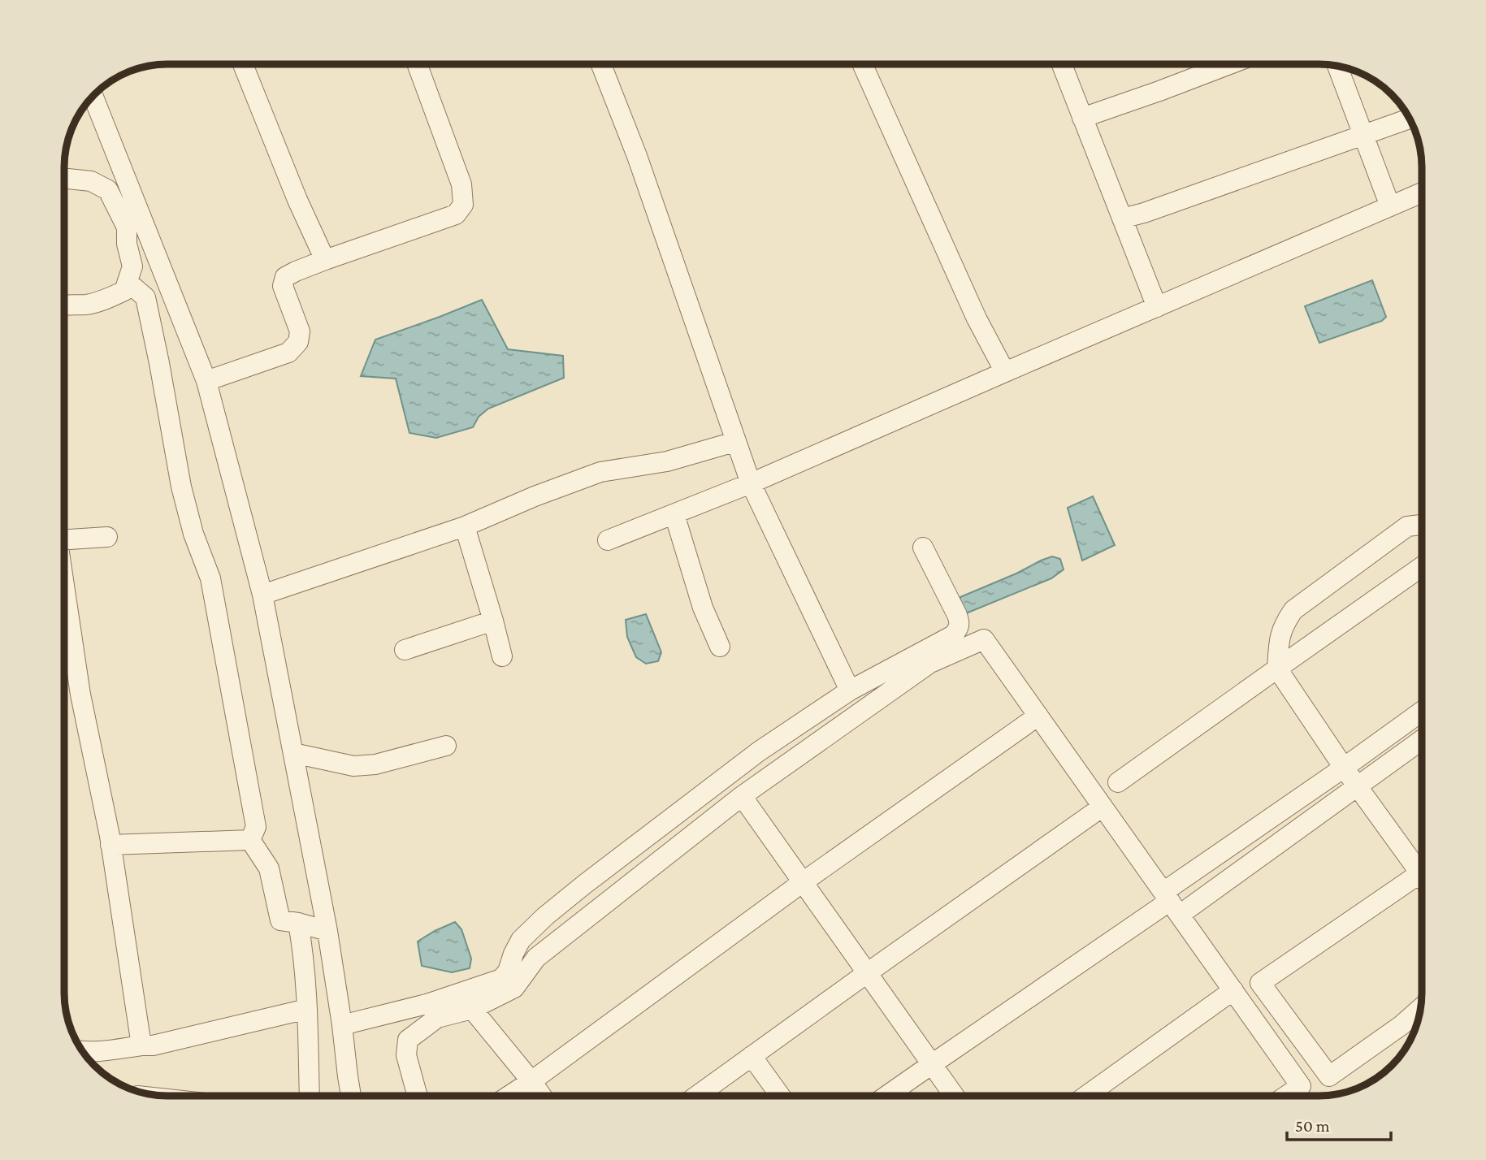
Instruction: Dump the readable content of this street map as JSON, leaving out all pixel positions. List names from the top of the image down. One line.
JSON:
{"scale_bar":"50 m"}
